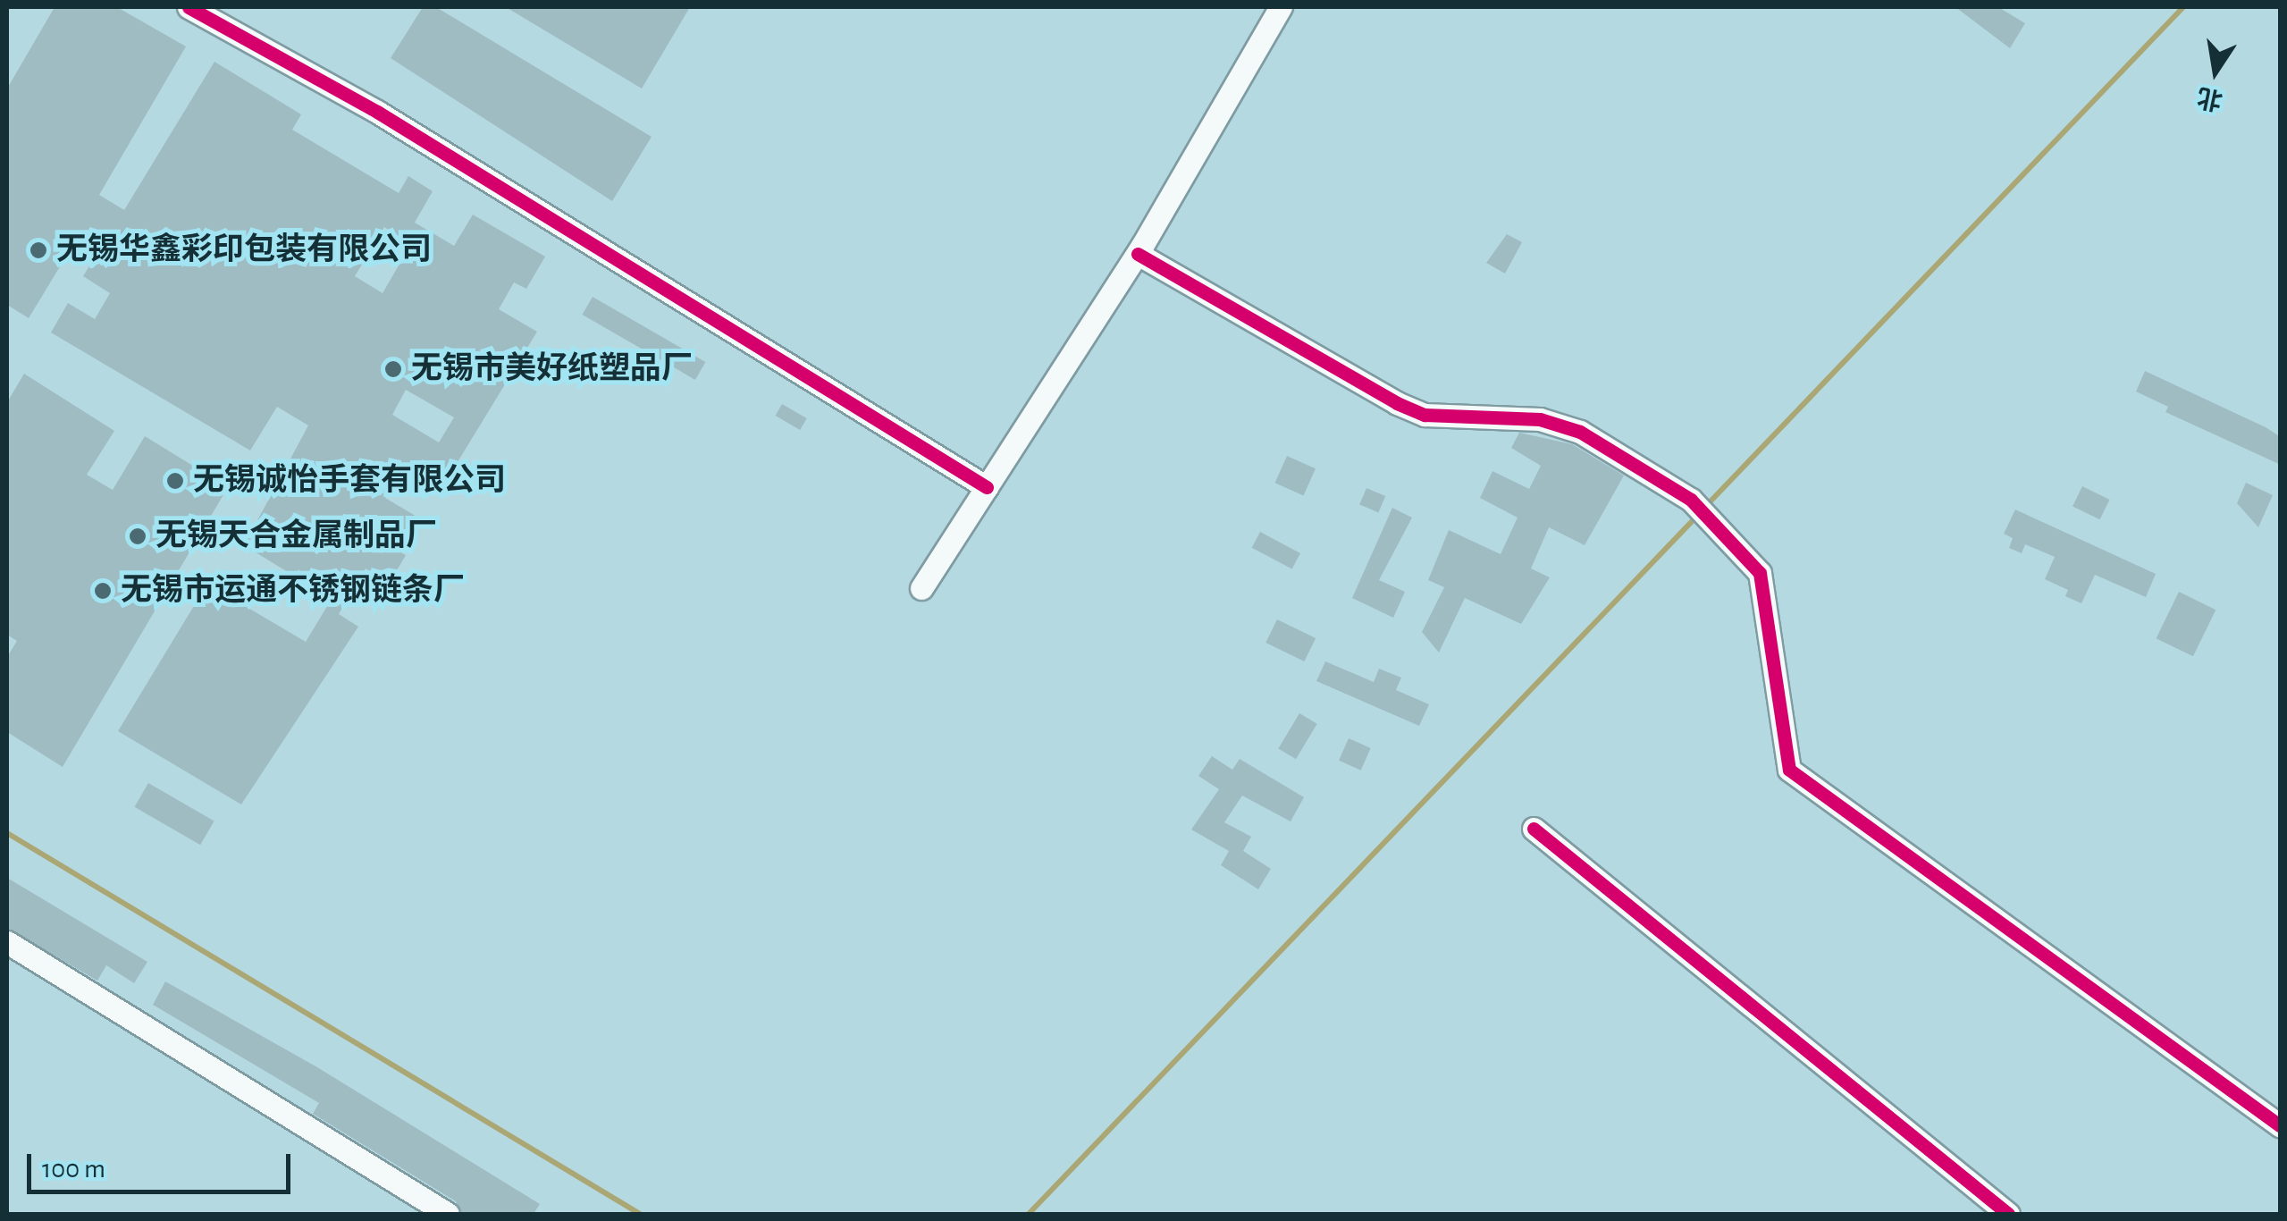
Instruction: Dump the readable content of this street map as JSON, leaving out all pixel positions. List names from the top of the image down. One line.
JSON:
{"places":["无锡华鑫彩印包装有限公司","无锡市美好纸塑品厂","无锡诚怡手套有限公司","无锡天合金属制品厂","无锡市运通不锈钢链条厂"],"scale_bar":"100 m","north":"bottom"}
